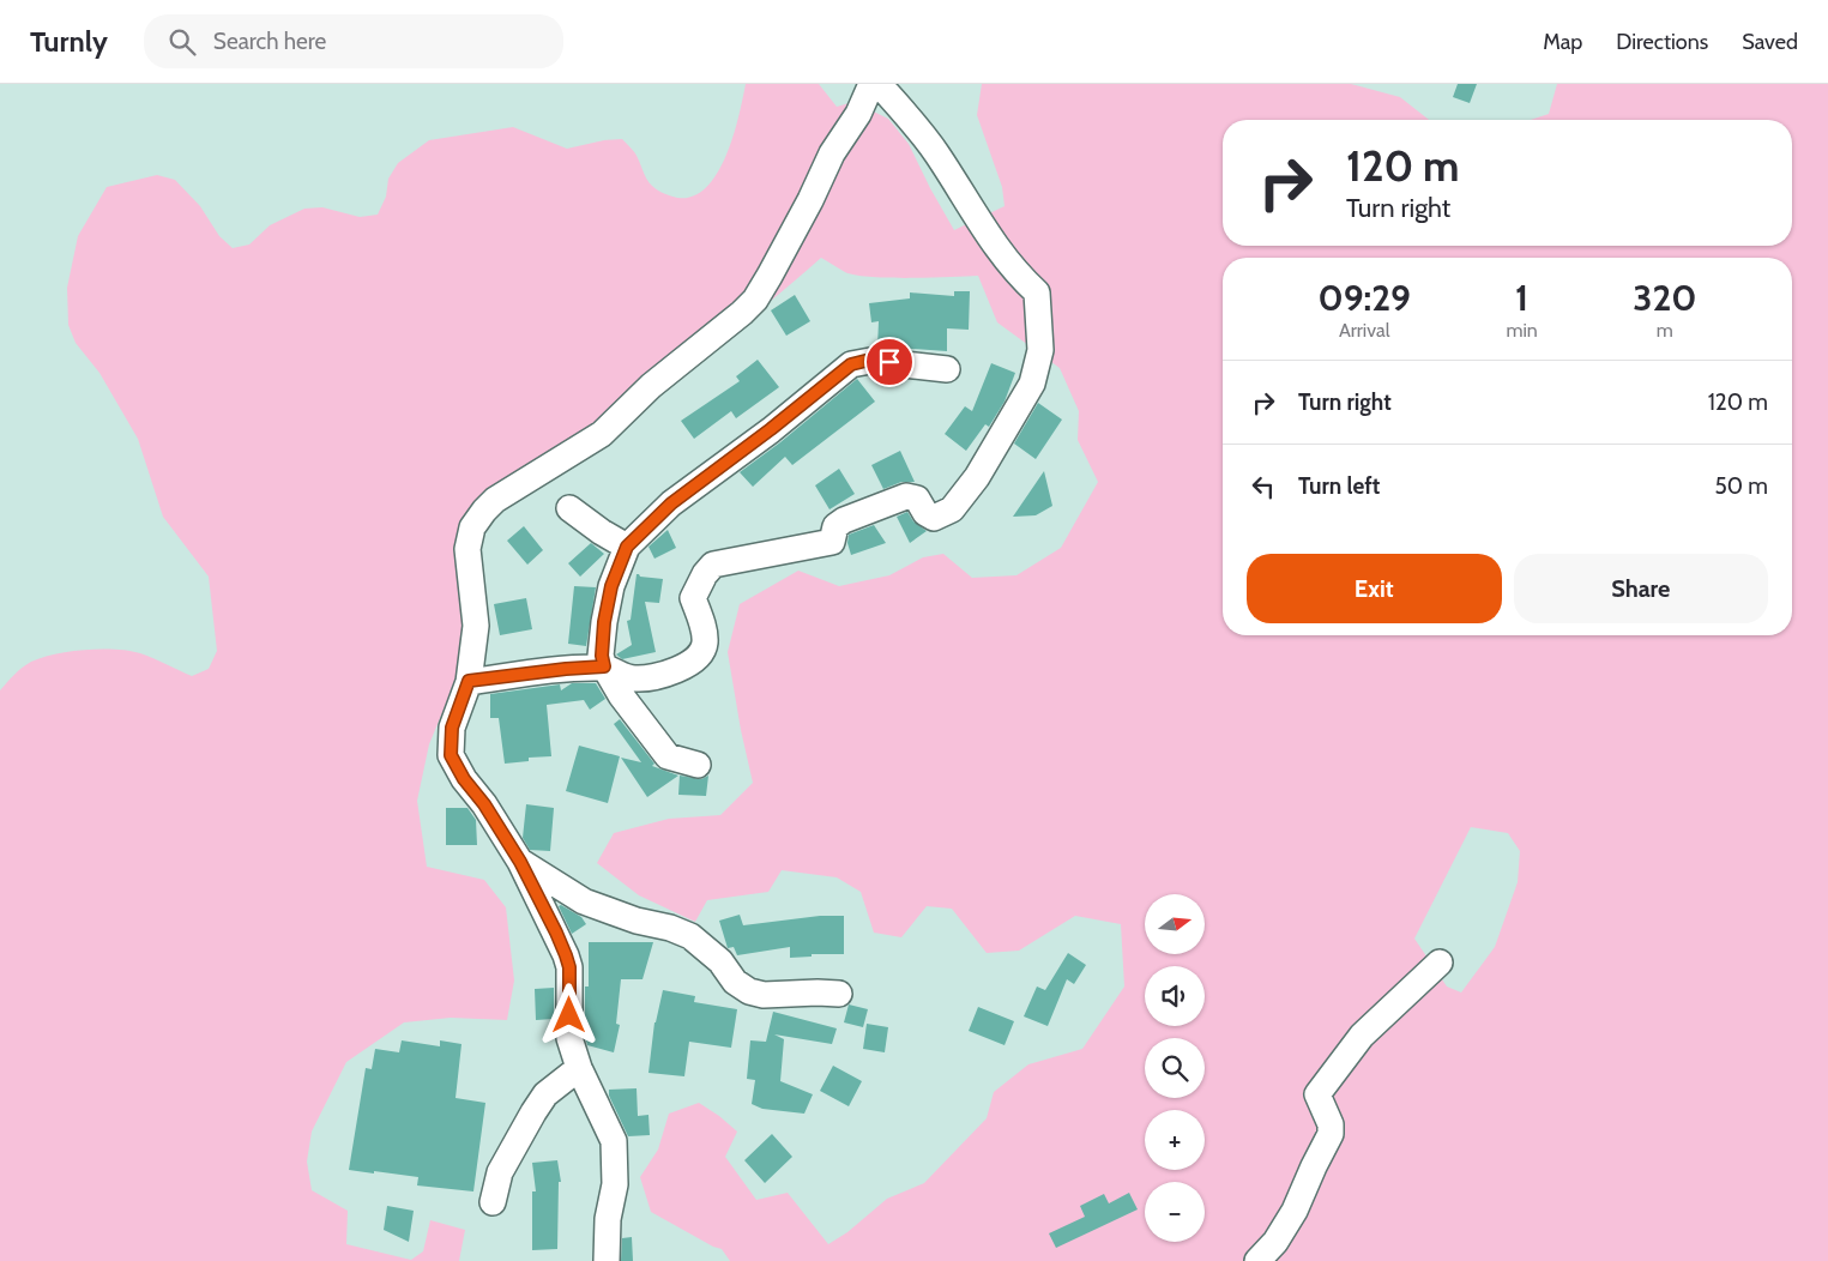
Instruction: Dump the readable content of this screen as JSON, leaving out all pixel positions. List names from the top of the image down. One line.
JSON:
{"north":"right","page":{"header":"Turnly","search":"Search here","nav":["Map","Directions","Saved"],"turn":["120 m","Turn right"],"eta":["09:29","Arrival","1","min","320","m"],"list":[{"name":"Turn right","value":"120 m"},{"name":"Turn left","value":"50 m"}],"buttons":["Exit","Share"],"map_buttons":["+","−"]}}
